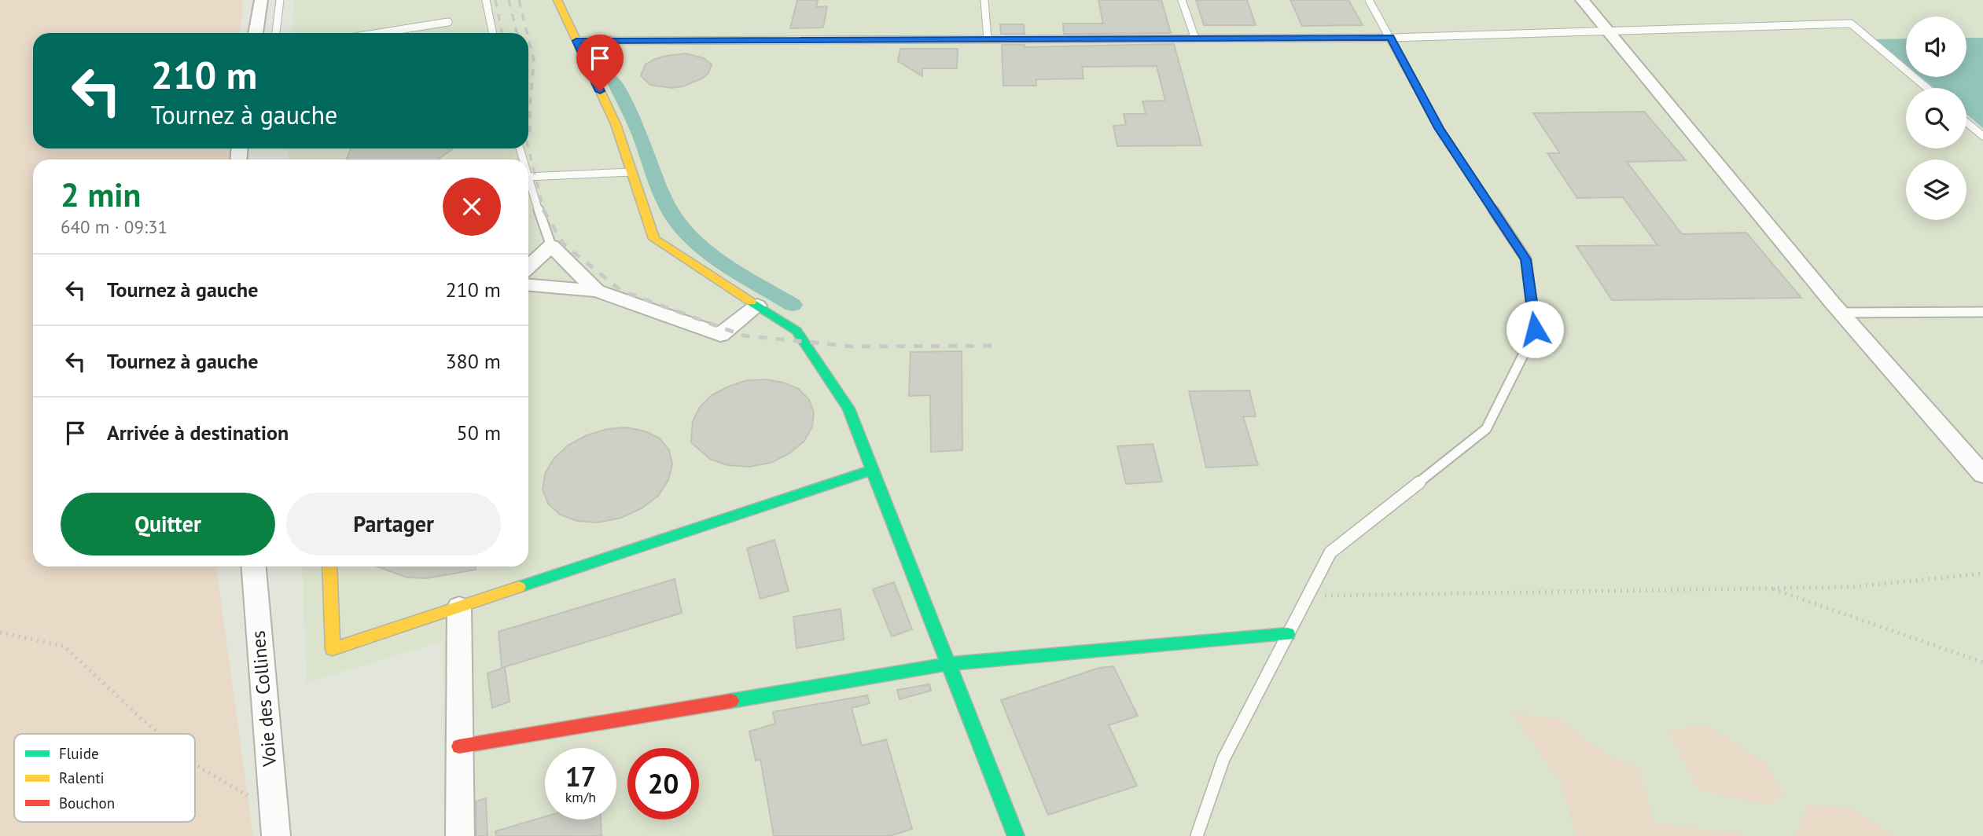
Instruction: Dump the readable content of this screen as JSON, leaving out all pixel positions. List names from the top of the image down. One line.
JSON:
{"streets":{"street":["Voie des Collines"]},"legend":["Fluide","Ralenti","Bouchon"],"page":{"turn":["210 m","Tournez à gauche"],"heading":["2 min","640 m · 09:31"],"list":[{"name":"Tournez à gauche","value":"210 m"},{"name":"Tournez à gauche","value":"380 m"},{"name":"Arrivée à destination","value":"50 m"}],"buttons":["Quitter","Partager"],"speed":"17 km/h","limit":"20"}}
